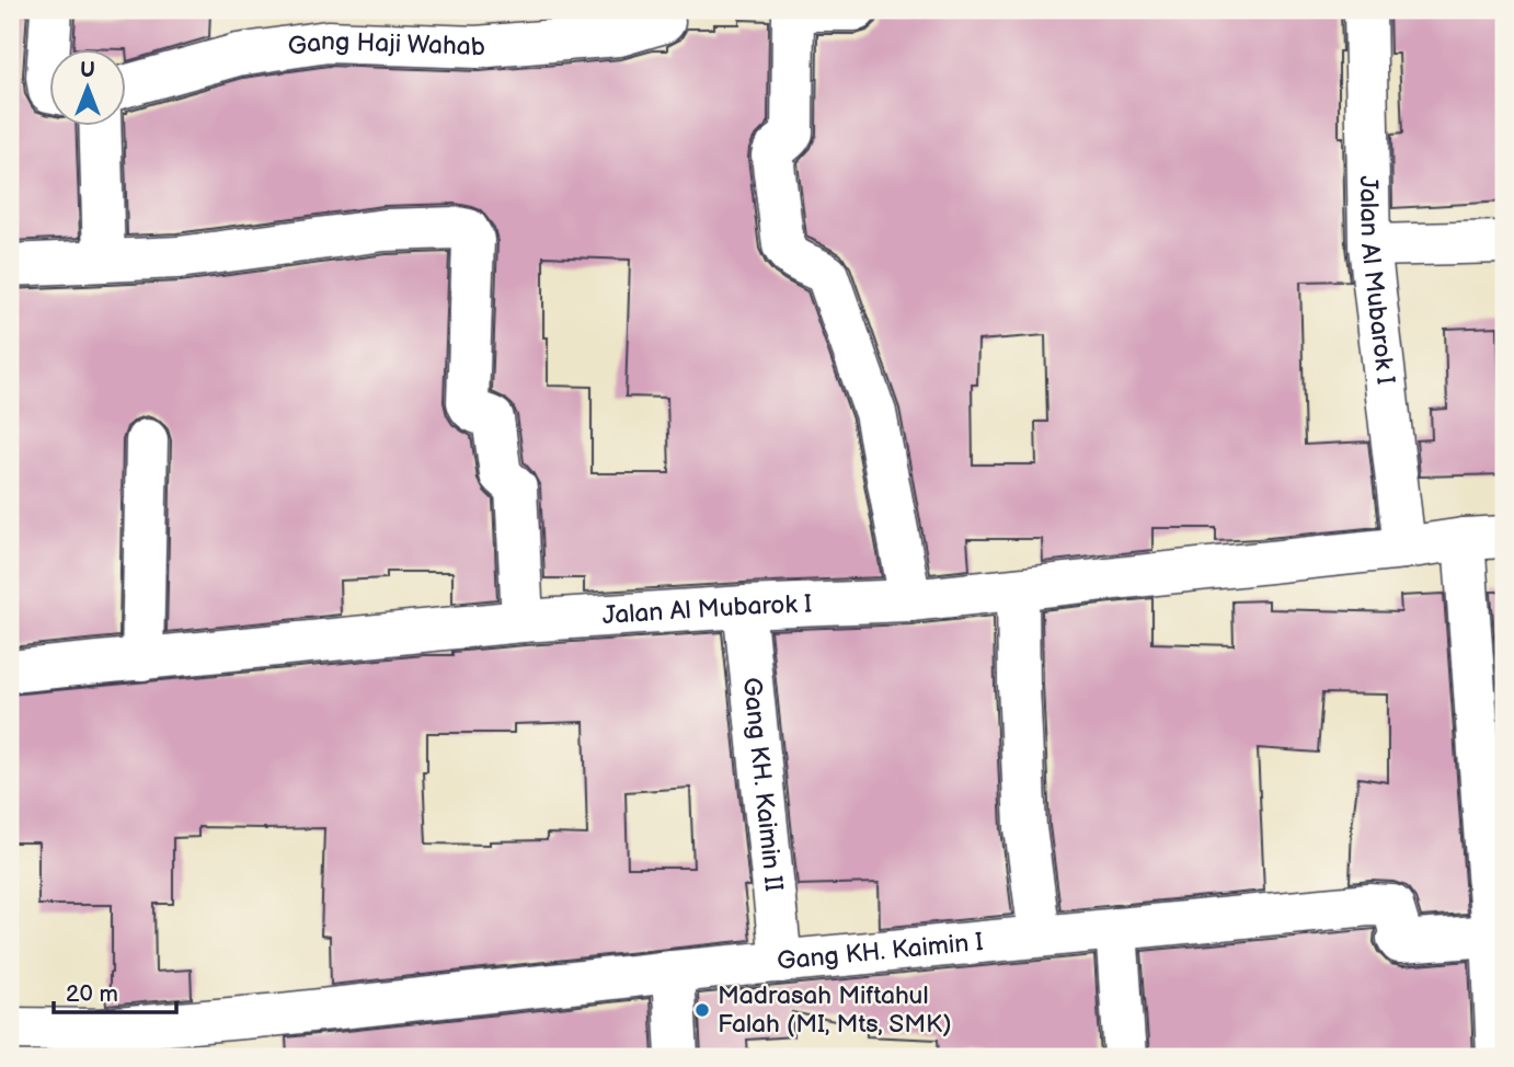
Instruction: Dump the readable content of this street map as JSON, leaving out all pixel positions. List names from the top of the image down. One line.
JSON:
{"streets":{"street":["Gang Haji Wahab","Jalan Al Mubarok I","Gang KH. Kaimin II","Gang KH. Kaimin I"]},"crossings":[["Jalan Al Mubarok I","Gang KH. Kaimin II"],["Gang KH. Kaimin II","Gang KH. Kaimin I"]],"places":["Madrasah Miftahul Falah (MI, Mts, SMK)"],"scale_bar":"20 m","north":"top"}
